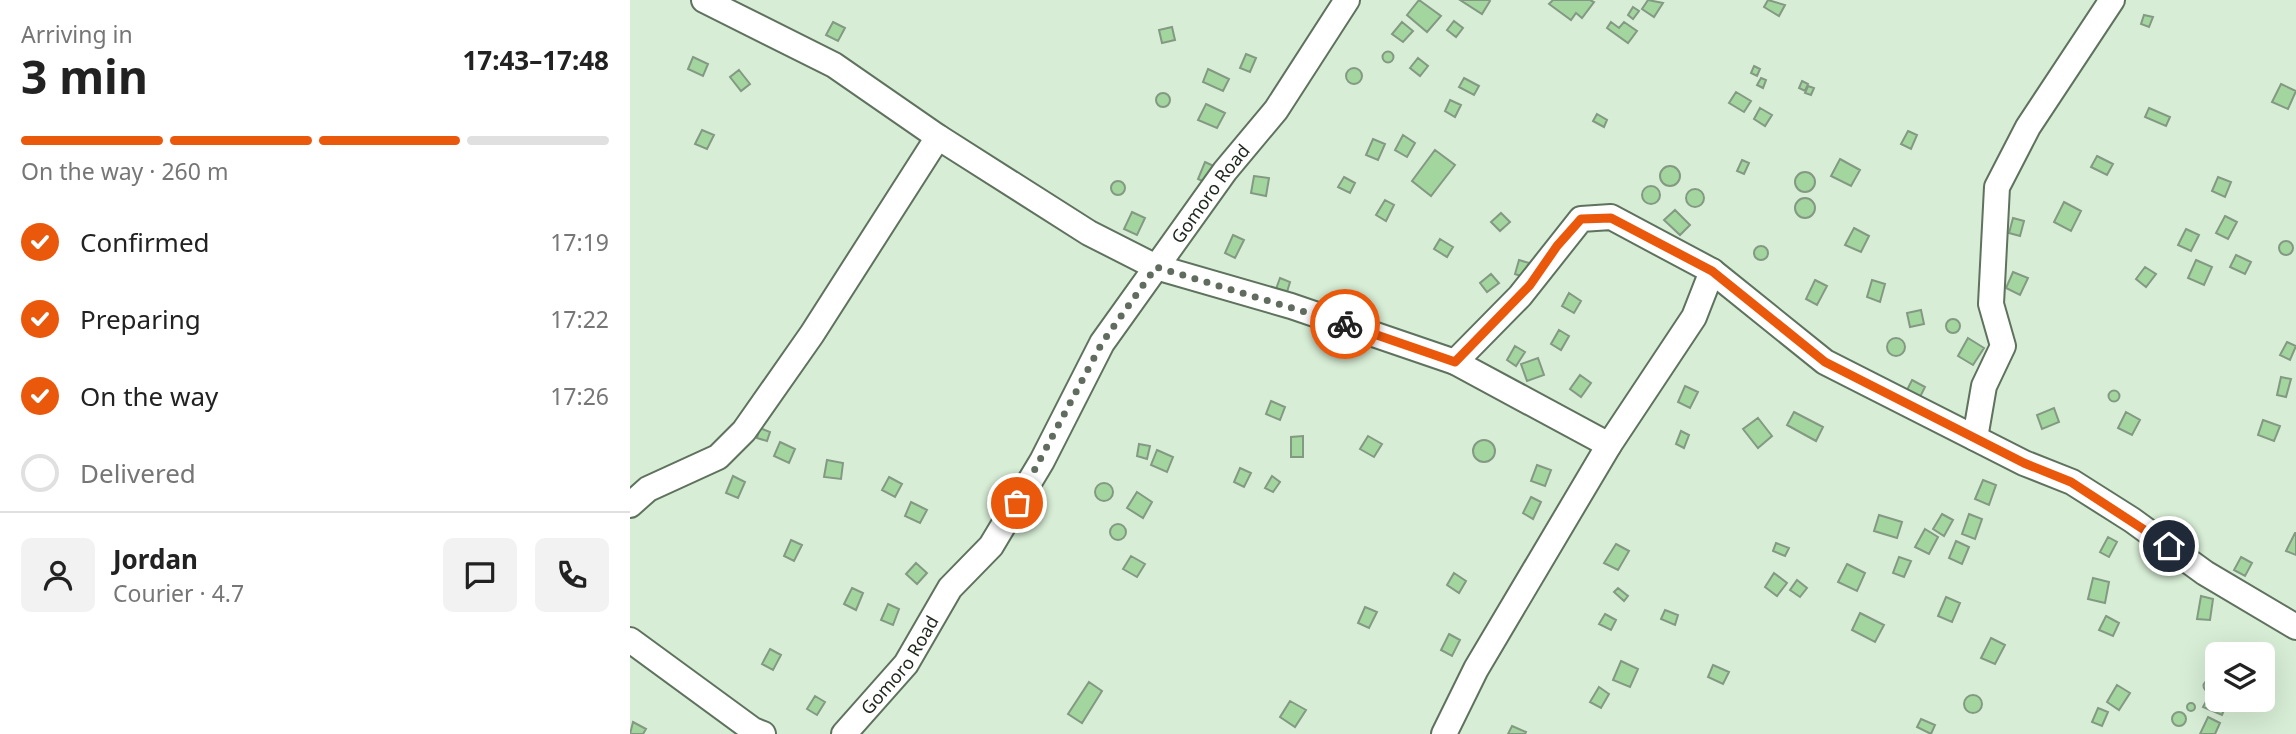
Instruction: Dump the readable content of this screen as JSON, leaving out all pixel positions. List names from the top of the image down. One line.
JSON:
{"streets":{"street":["Gomoro Road"]},"page":{"heading":["3 min","Arriving in","17:43–17:48"],"panel":["Jordan","Courier · 4.7"],"bar":"On the way · 260 m","list":[["Confirmed","17:19"],["Preparing","17:22"],["On the way","17:26"],"Delivered"]}}
